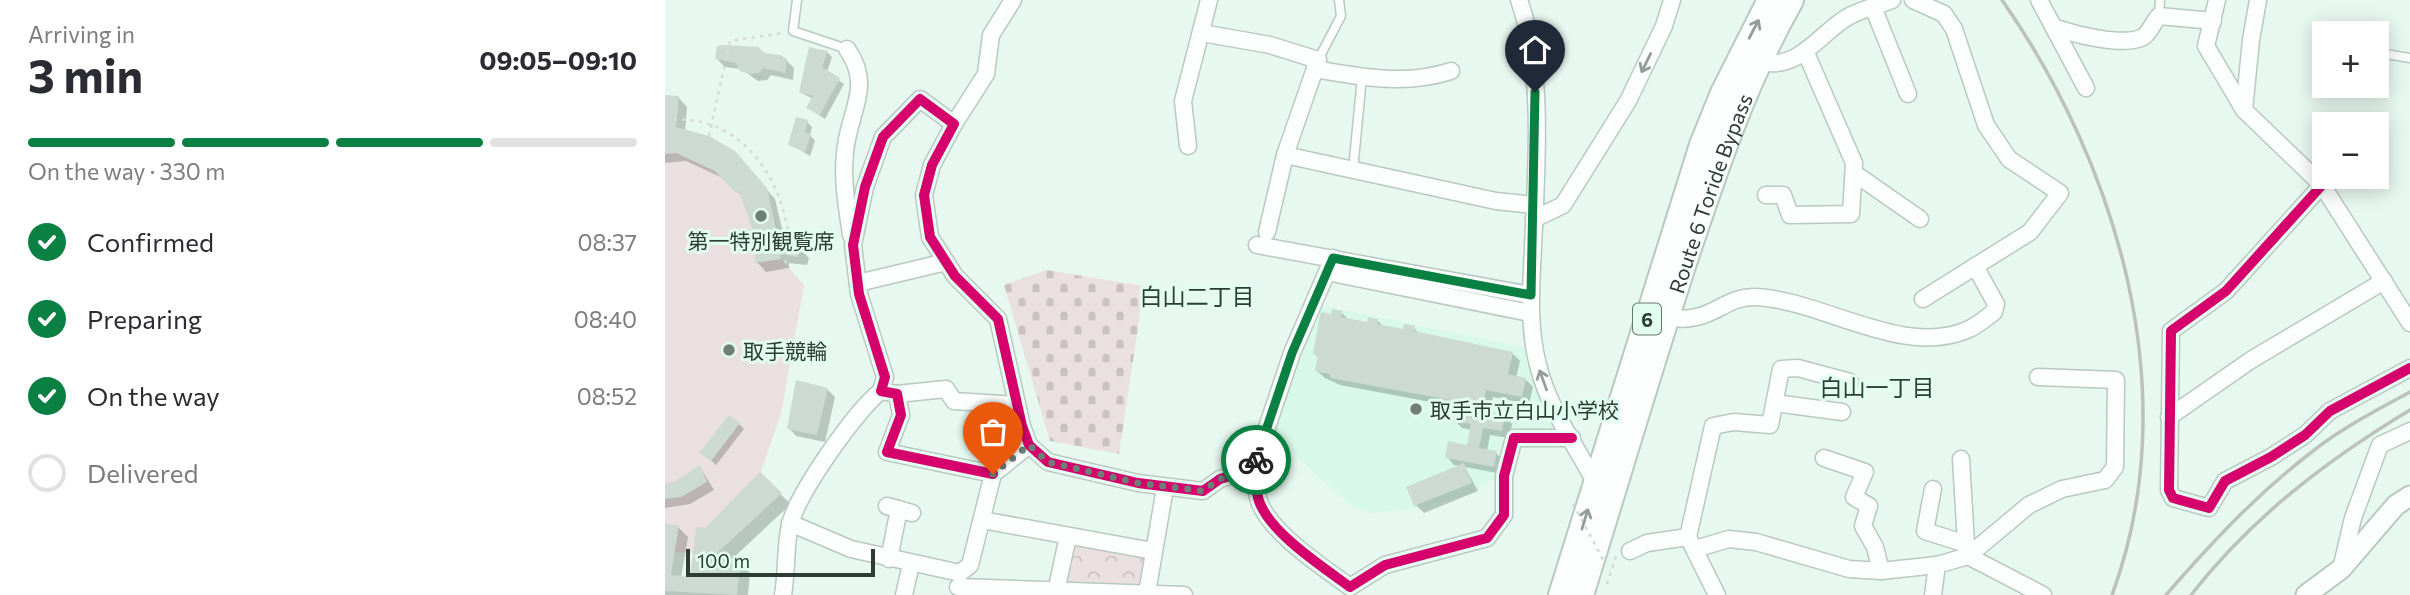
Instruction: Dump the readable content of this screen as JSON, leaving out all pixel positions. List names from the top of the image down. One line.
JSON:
{"streets":{"highway":["Route 6 Toride Bypass","6"]},"districts":["白山二丁目","白山一丁目"],"places":["第一特別観覧席","取手競輪","取手市立白山小学校"],"scale_bar":"100 m","page":{"heading":["3 min","Arriving in","09:05–09:10"],"map_buttons":["+","−"],"bar":"On the way · 330 m","list":[["Confirmed","08:37"],["Preparing","08:40"],["On the way","08:52"],"Delivered"],"scale":"100 m"}}
